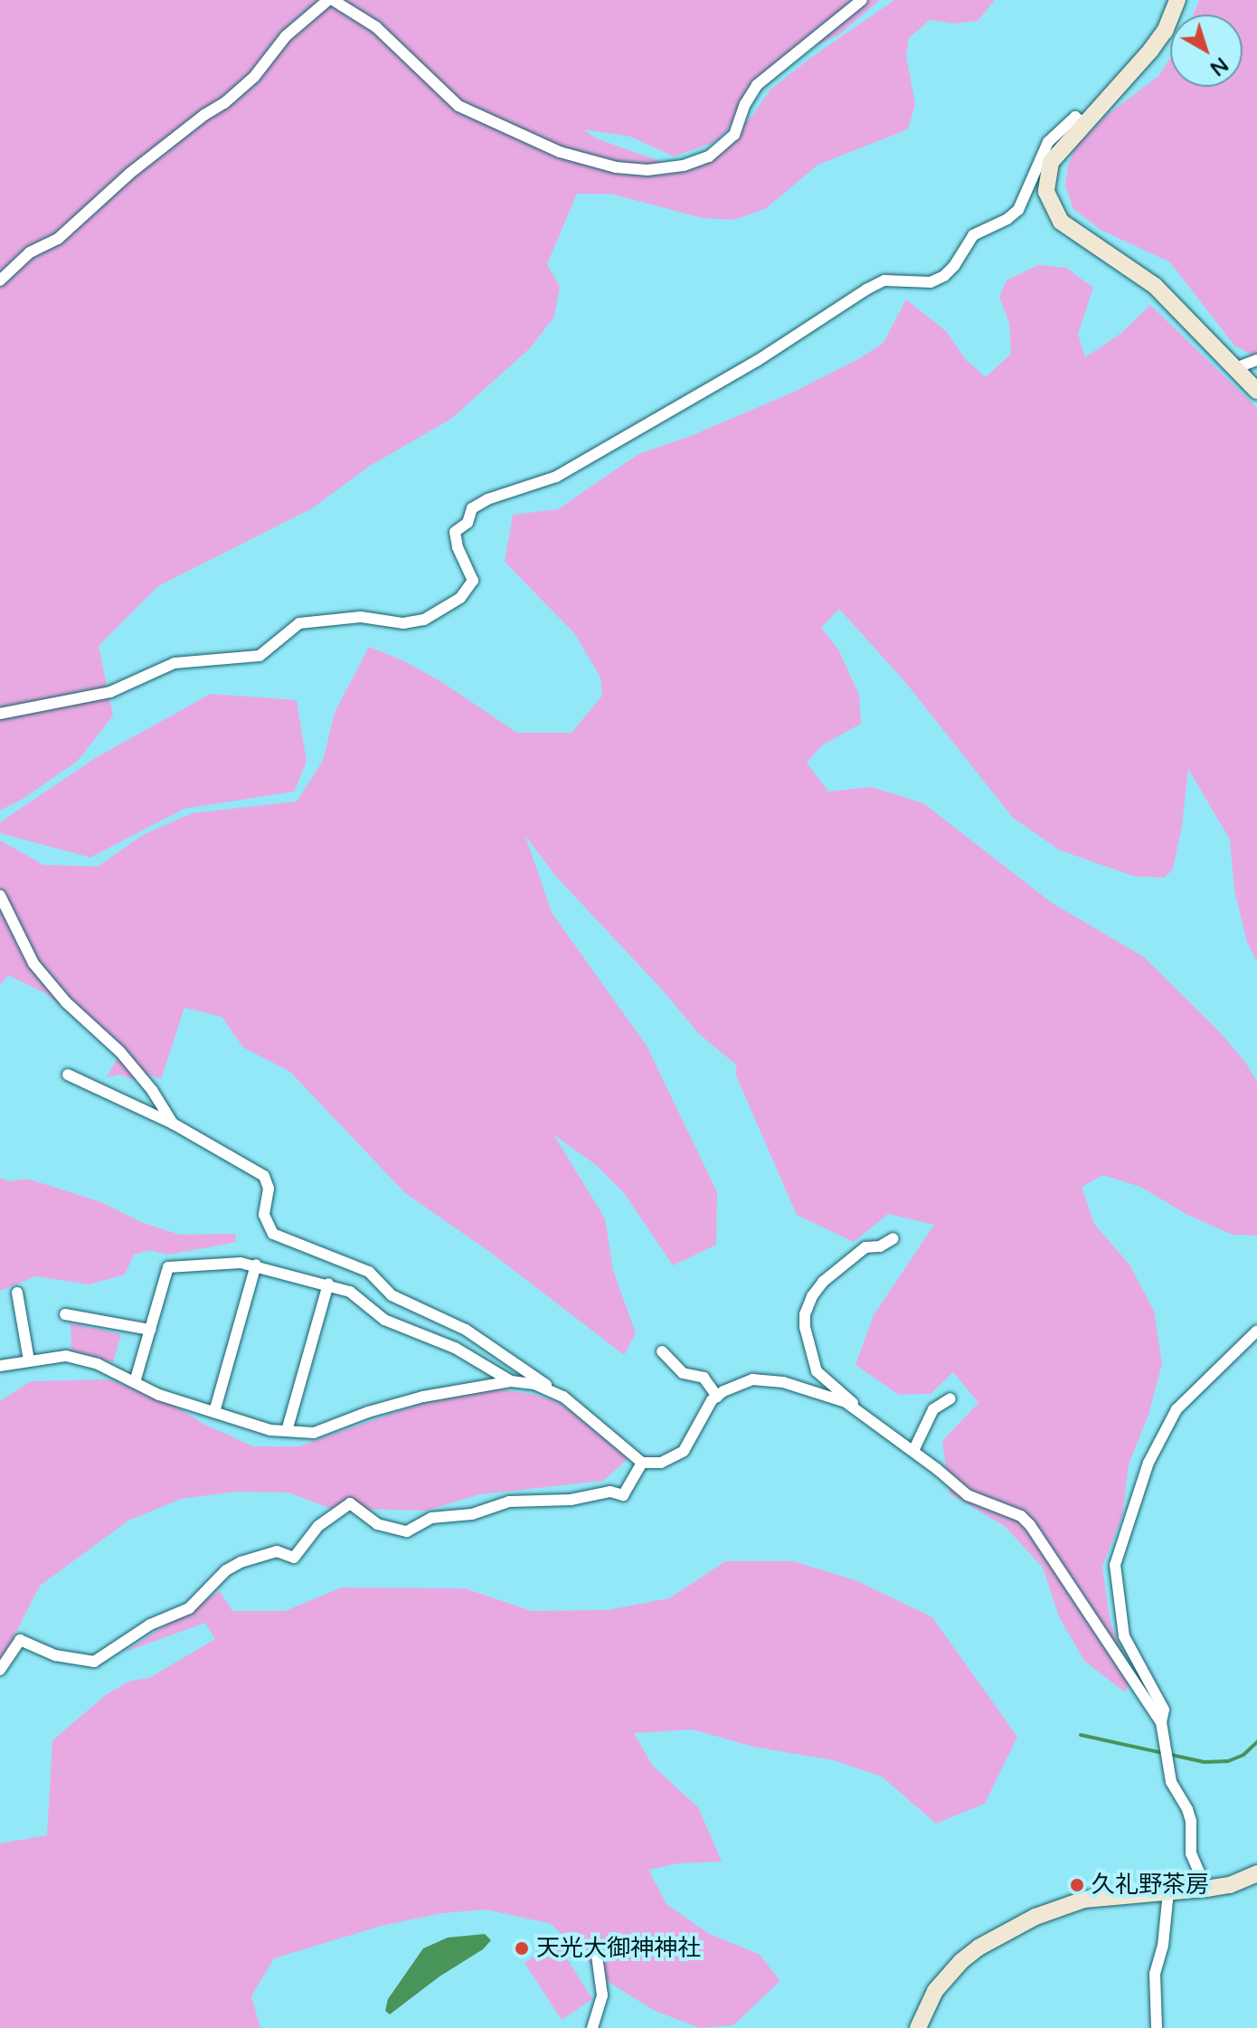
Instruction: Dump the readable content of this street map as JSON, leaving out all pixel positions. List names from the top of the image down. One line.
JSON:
{"places":["久礼野茶房","天光大御神神社"],"north":"bottom right"}
